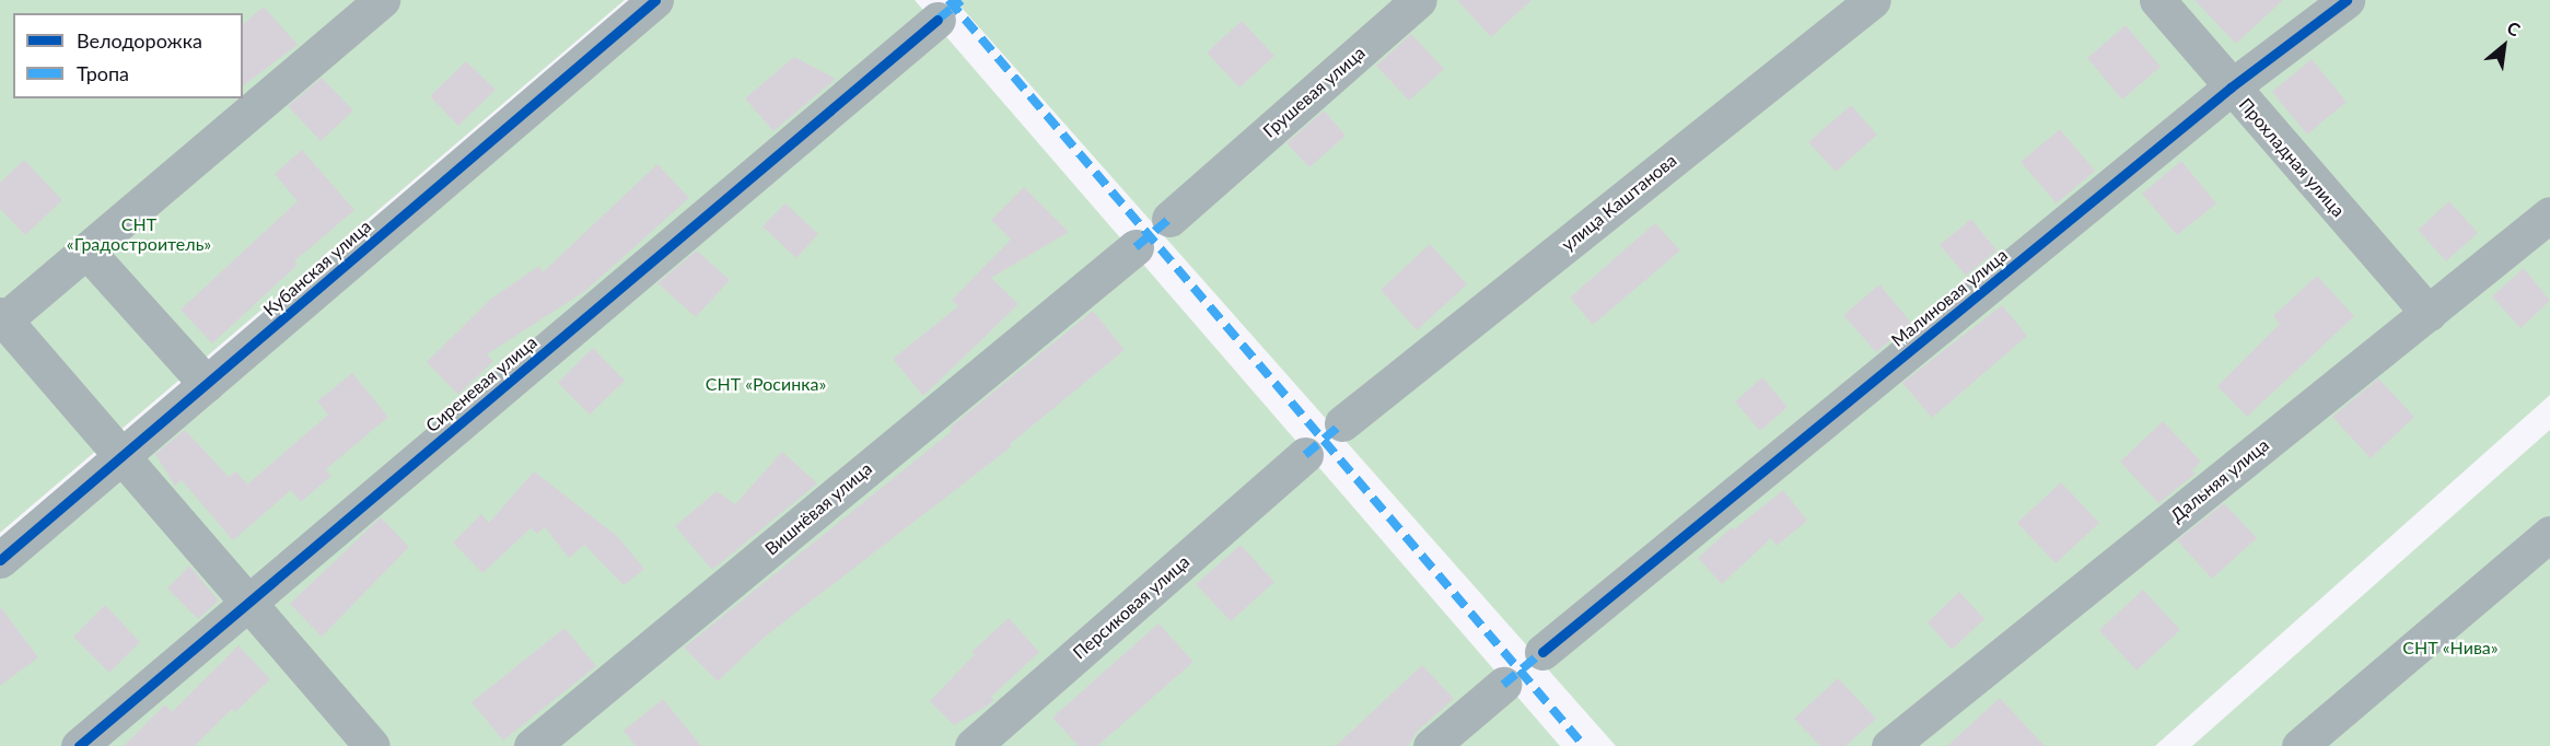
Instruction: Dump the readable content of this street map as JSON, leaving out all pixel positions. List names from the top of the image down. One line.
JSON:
{"streets":{"street":["Грушевая улица","Прохладная улица","улица Каштанова","Кубанская улица","Малиновая улица","Сиреневая улица","Дальняя улица","Вишнёвая улица","Персиковая улица"]},"crossings":[["Прохладная улица","Малиновая улица"],["Прохладная улица","Дальняя улица"]],"parks":["СНТ «Градостроитель»","СНТ «Росинка»","СНТ «Нива»"],"legend":["Велодорожка","Тропа"],"north":"top right"}
